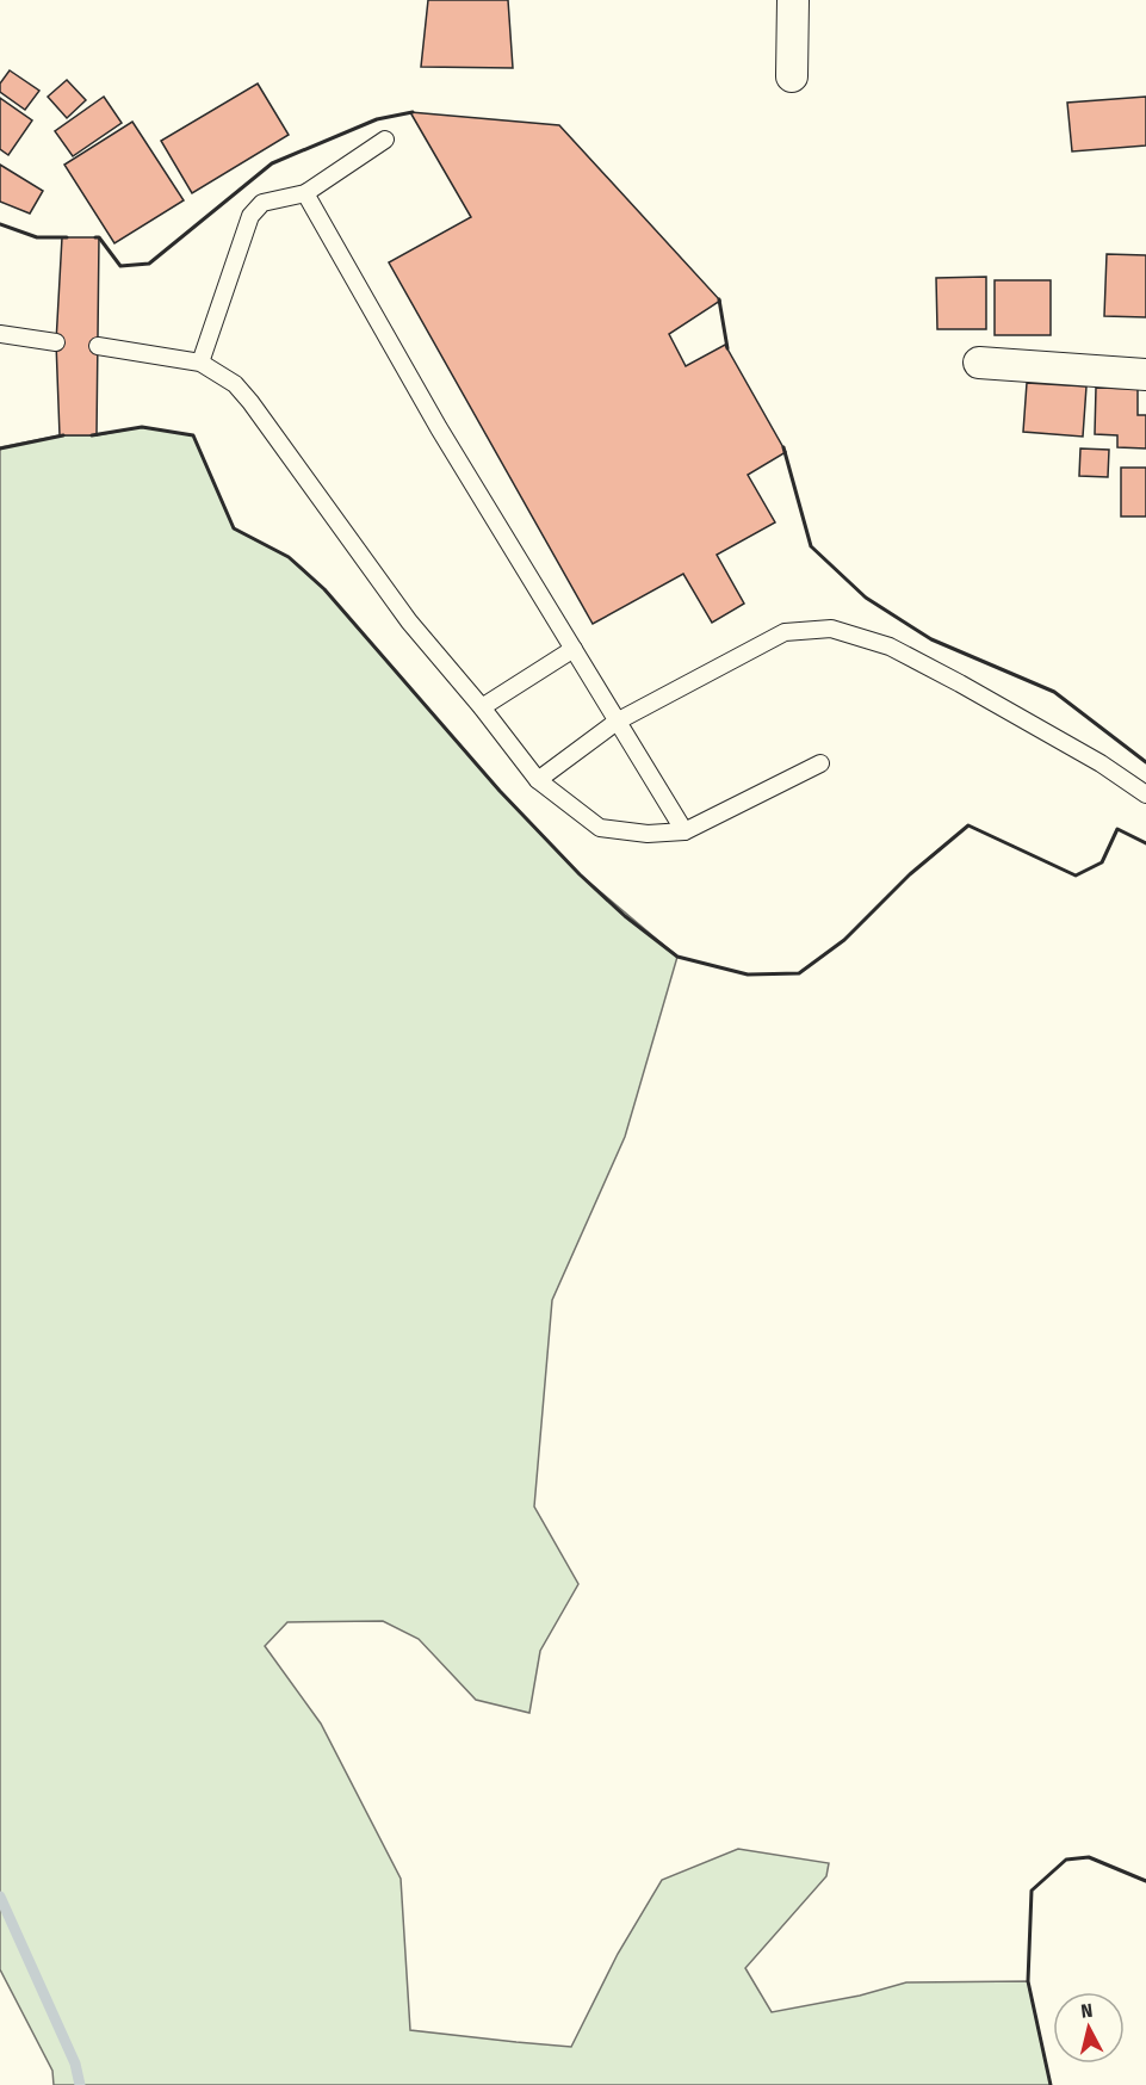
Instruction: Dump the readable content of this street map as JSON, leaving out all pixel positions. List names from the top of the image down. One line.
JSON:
{"north":"top"}
